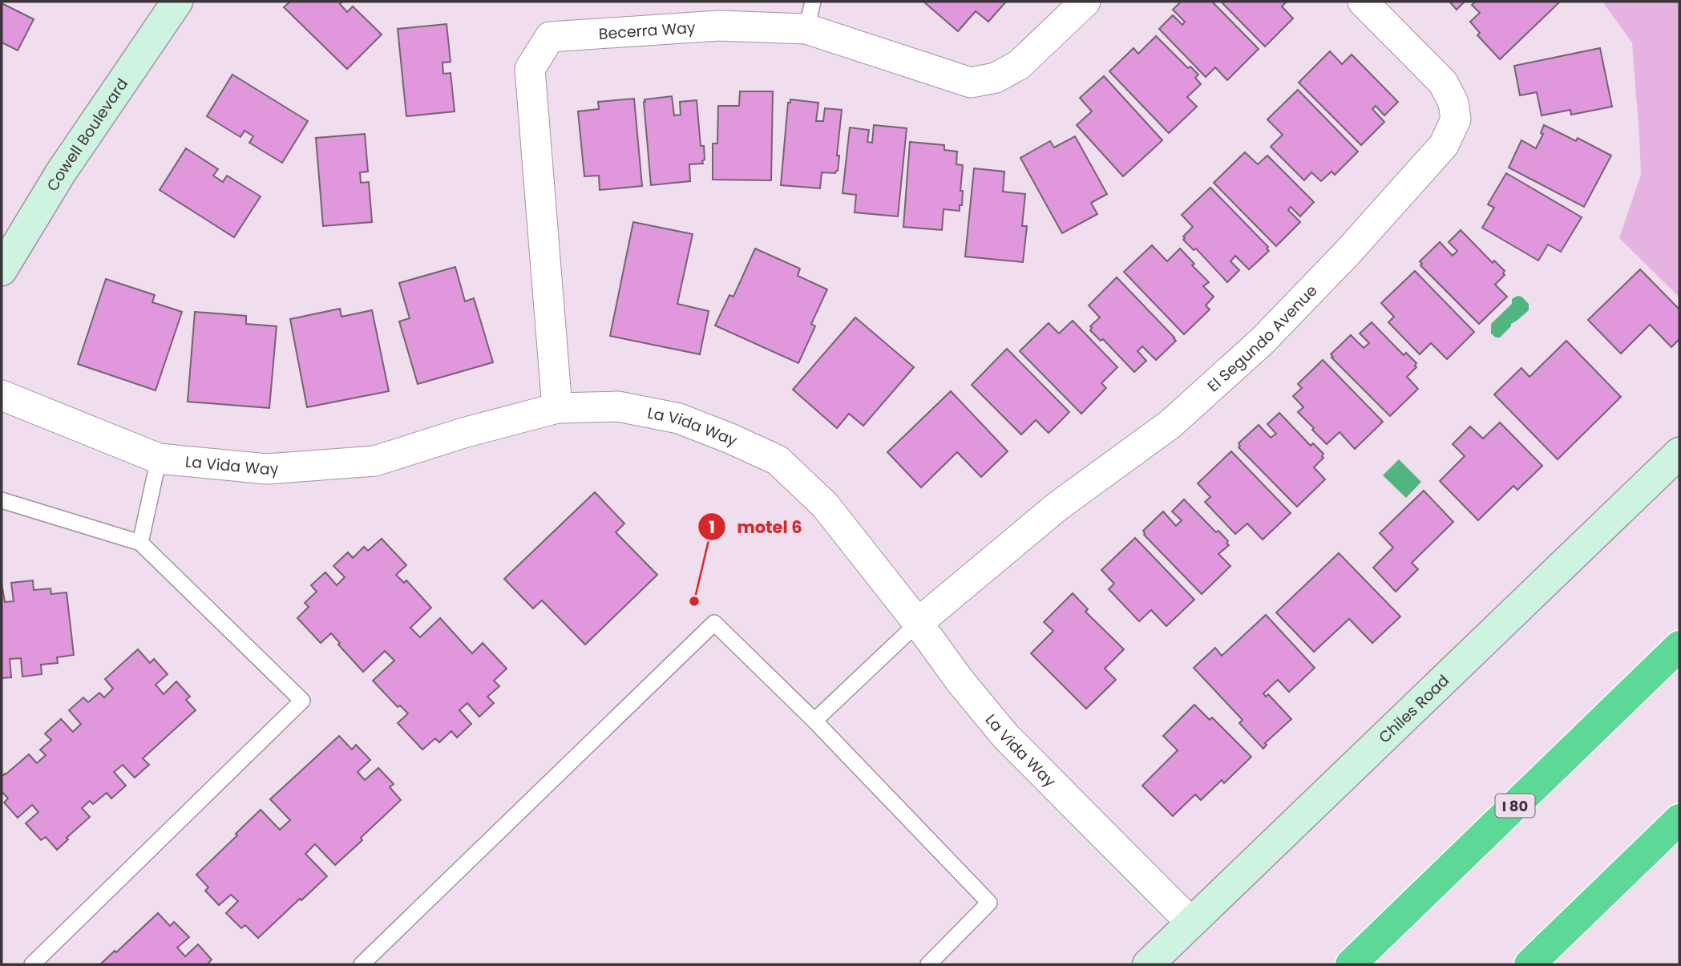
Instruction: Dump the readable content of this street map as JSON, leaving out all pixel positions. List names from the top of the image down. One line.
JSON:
{"streets":{"highway":["I 80"],"street":["Becerra Way","Cowell Boulevard","El Segundo Avenue","La Vida Way","Chiles Road"]},"crossings":[["Becerra Way","La Vida Way"],["El Segundo Avenue","La Vida Way"],["La Vida Way","Chiles Road"]],"places":["motel 6"]}
